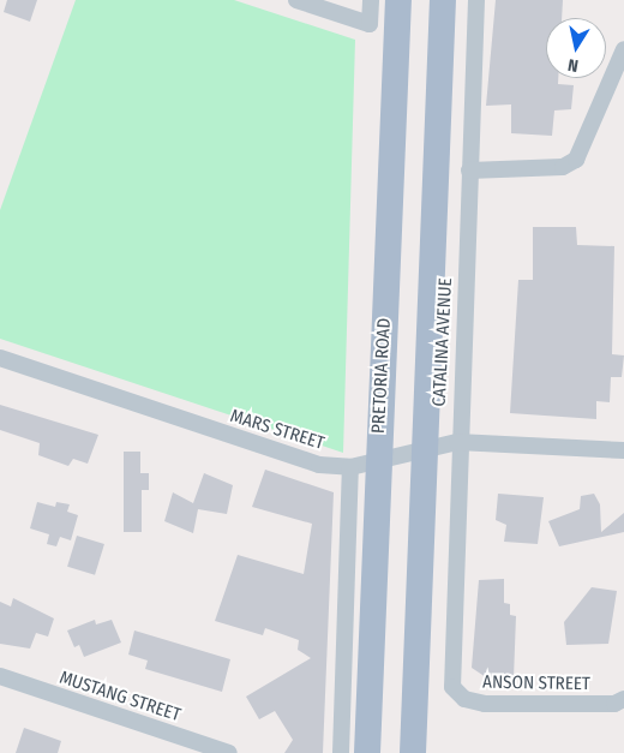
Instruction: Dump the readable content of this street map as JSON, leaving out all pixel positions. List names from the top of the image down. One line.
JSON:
{"streets":{"main road":["PRETORIA ROAD"],"street":["CATALINA AVENUE","MARS STREET","ANSON STREET","MUSTANG STREET"]},"crossings":[["CATALINA AVENUE","MARS STREET"],["CATALINA AVENUE","ANSON STREET"],["PRETORIA ROAD","MARS STREET"]],"north":"bottom"}
